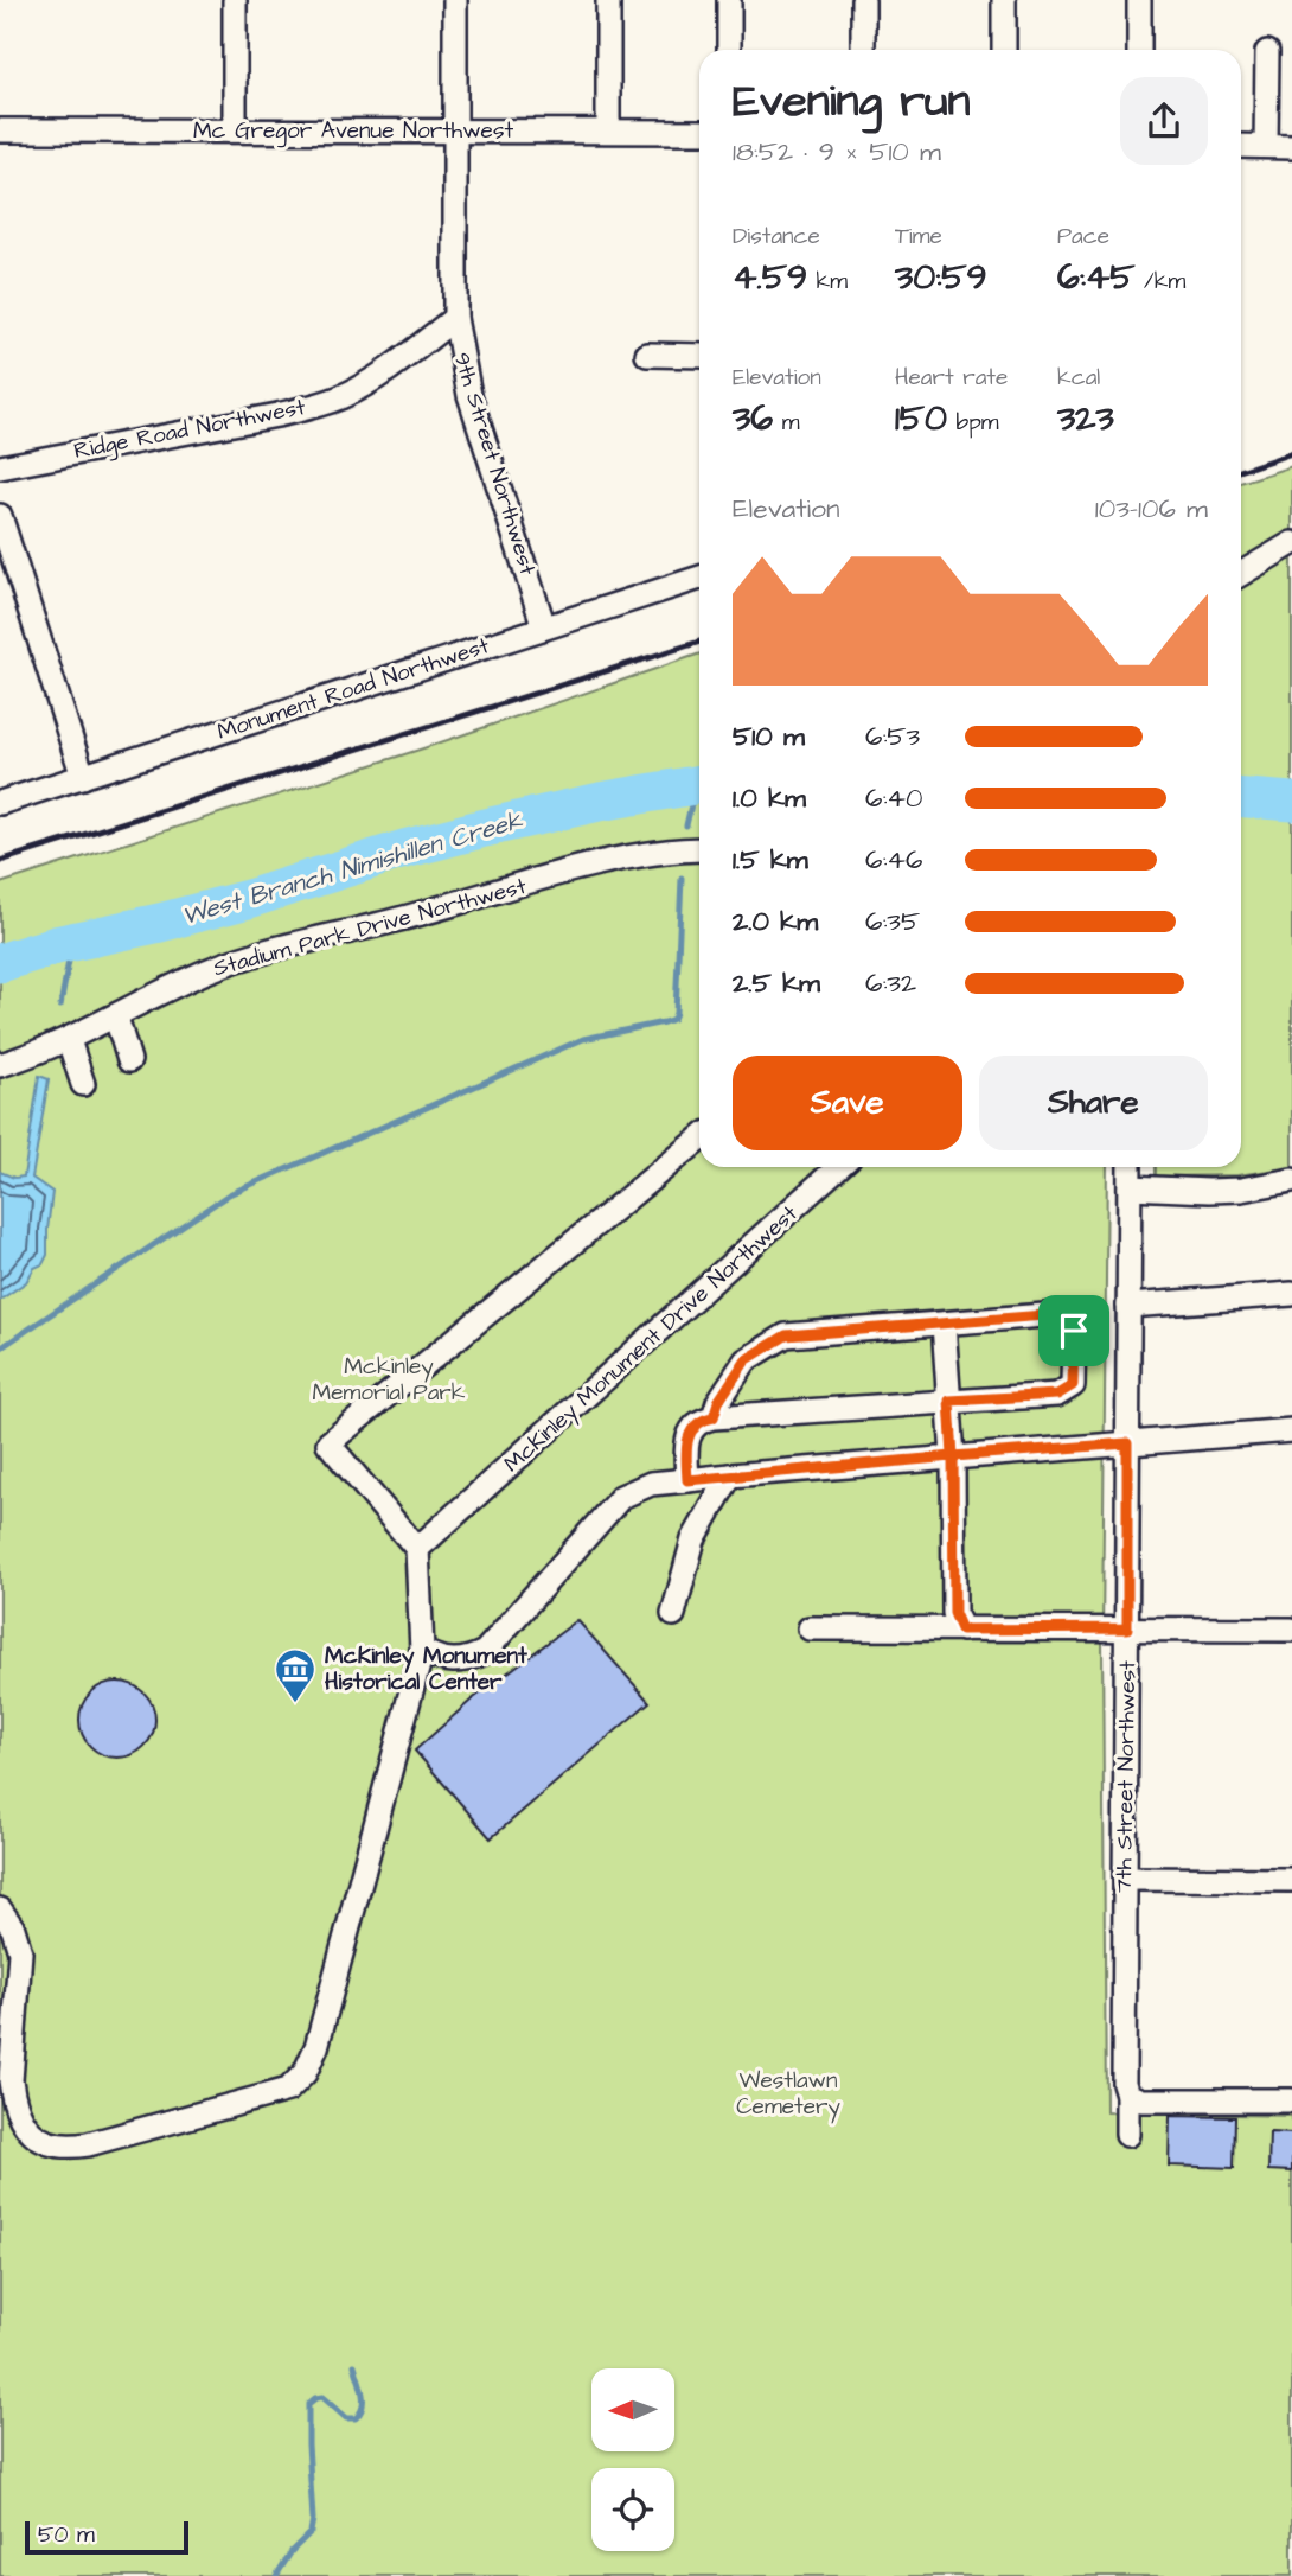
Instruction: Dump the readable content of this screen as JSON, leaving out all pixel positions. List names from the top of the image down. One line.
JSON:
{"streets":{"street":["Mc Gregor Avenue Northwest","Ridge Road Northwest","9th Street Northwest","Monument Road Northwest","Stadium Park Drive Northwest","McKinley Monument Drive Northwest","7th Street Northwest"]},"crossings":[["Mc Gregor Avenue Northwest","9th Street Northwest"],["Ridge Road Northwest","9th Street Northwest"],["9th Street Northwest","Monument Road Northwest"]],"water":["West Branch Nimishillen Creek"],"parks":["Mckinley Memorial Park","Westlawn Cemetery"],"places":{"museum":["McKinley Monument Historical Center"]},"scale_bar":"50 m","north":"left","page":{"heading":["Evening run","18:52 · 9 × 510 m"],"stats":[["Distance","4.59 km"],["Time","30:59"],["Pace","6:45 /km"],["Elevation","36 m"],["Heart rate","150 bpm"],["kcal","323"]],"chart":["Elevation","103–106 m"],"list":[{"name":"510 m","note":"6:53"},{"name":"1.0 km","note":"6:40"},{"name":"1.5 km","note":"6:46"},{"name":"2.0 km","note":"6:35"},{"name":"2.5 km","note":"6:32"}],"buttons":["Save","Share"],"scale":"50 m"}}
